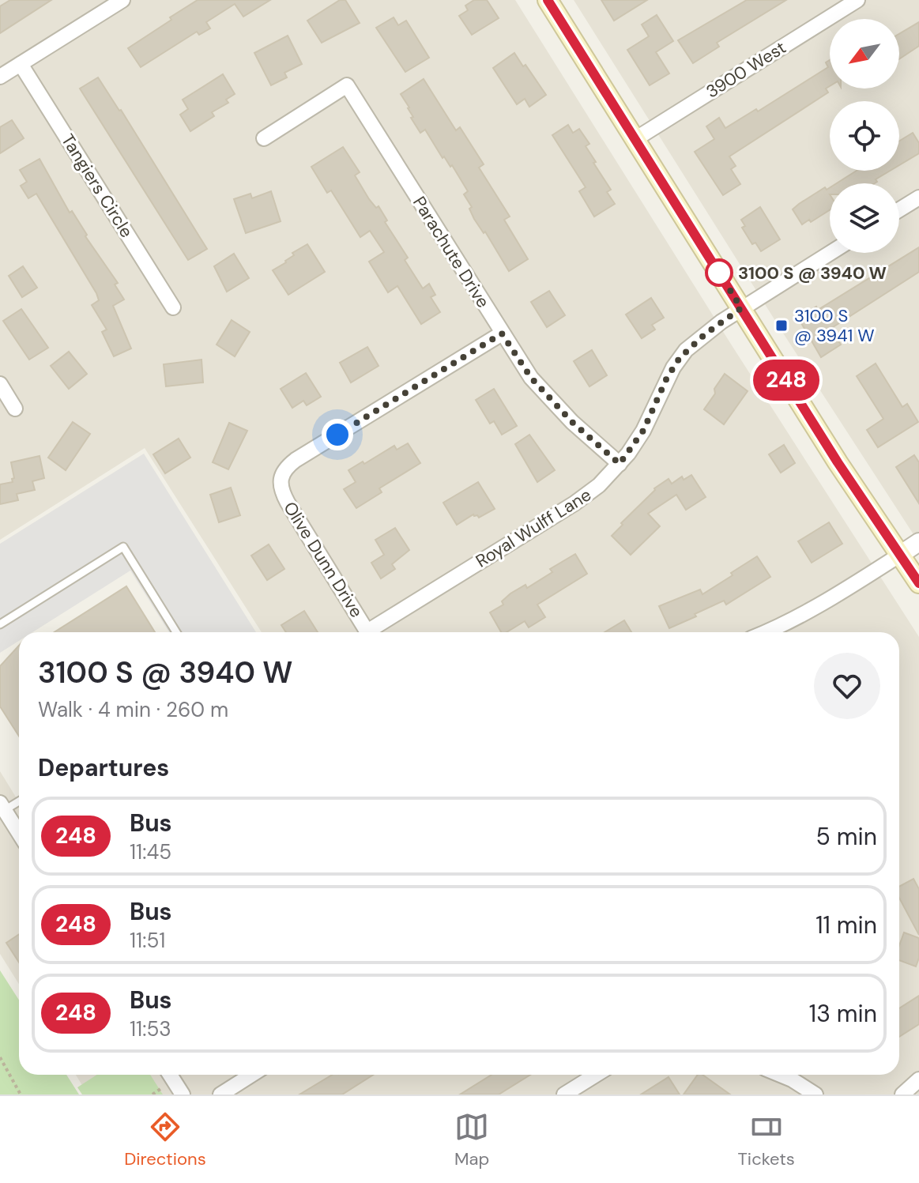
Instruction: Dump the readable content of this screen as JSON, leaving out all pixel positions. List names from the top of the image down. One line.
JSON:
{"streets":{"street":["3900 West","Tangiers Circle","Parachute Drive","Royal Wulff Lane","Olive Dunn Drive"]},"crossings":[["Parachute Drive","Royal Wulff Lane"],["Parachute Drive","Olive Dunn Drive"]],"places":{"other":["3100 S @ 3940 W"],"transit":["3100 S @ 3941 W"]},"lines":["bus line 248"],"north":"bottom left","page":{"on_map":"248","heading":[["3100 S @ 3940 W","Walk · 4 min · 260 m"],"Departures"],"list":[{"mark":"248","name":"Bus","note":"11:45","value":"5 min"},{"mark":"248","name":"Bus","note":"11:51","value":"11 min"},{"mark":"248","name":"Bus","note":"11:53","value":"13 min"}],"tabs":["Directions","Map","Tickets"]}}
